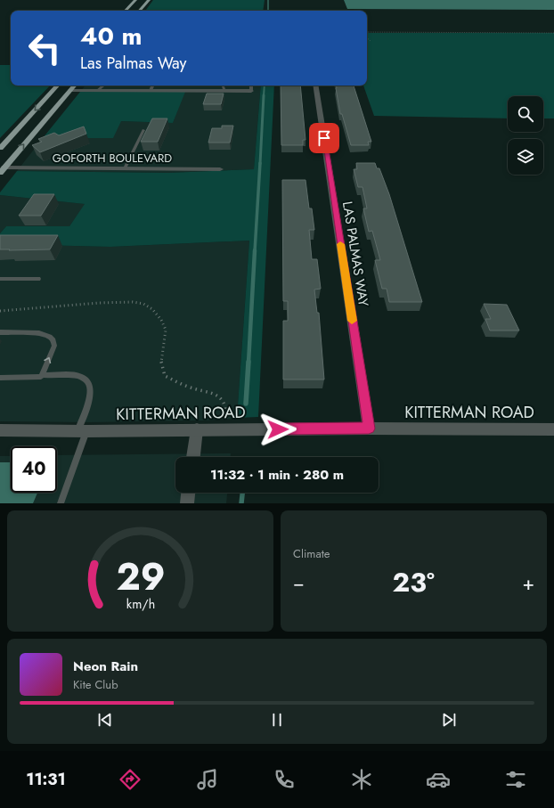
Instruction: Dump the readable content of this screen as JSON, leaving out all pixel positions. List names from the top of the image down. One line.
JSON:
{"streets":{"street":["GOFORTH BOULEVARD","LAS PALMAS WAY","KITTERMAN ROAD"]},"crossings":[["LAS PALMAS WAY","KITTERMAN ROAD"]],"page":{"turn":["40 m","Las Palmas Way"],"limit":"40","trip":"11:32 · 1 min · 280 m","tile":"Climate","heat":["−","23°","+"],"song":["Neon Rain","Kite Club"],"tabs":"11:31","gauge":["29","km/h"]}}
